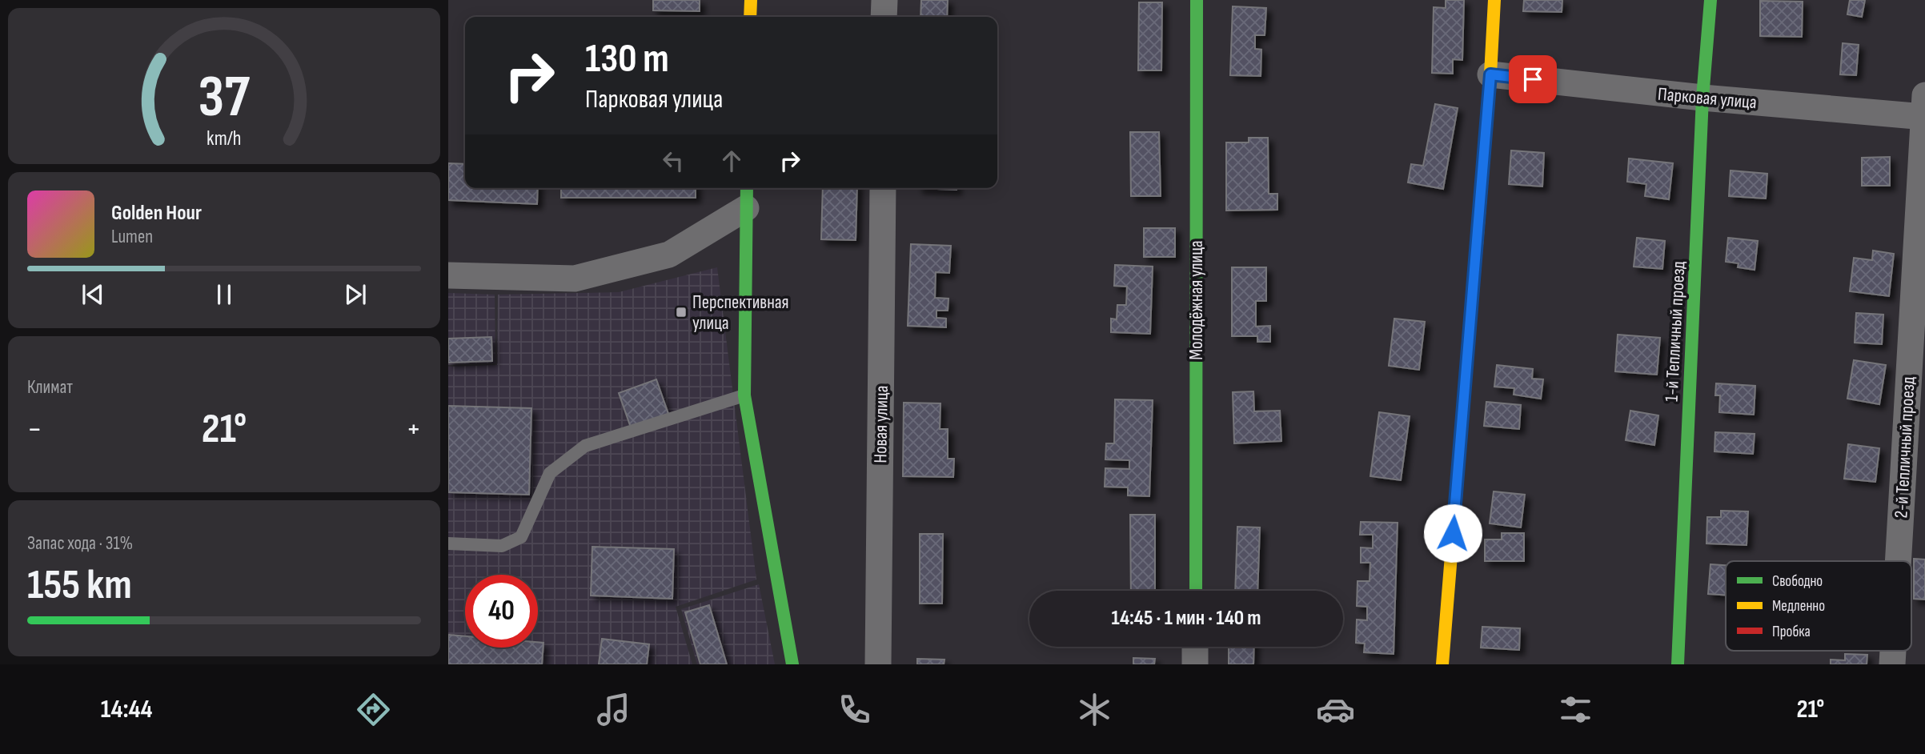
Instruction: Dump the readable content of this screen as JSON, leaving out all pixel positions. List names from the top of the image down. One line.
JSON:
{"streets":{"street":["Парковая улица","Молодёжная улица","1-й Тепличный проезд","Новая улица","2-й Тепличный проезд"]},"crossings":[["Парковая улица","1-й Тепличный проезд"],["Парковая улица","2-й Тепличный проезд"]],"places":{"transit":["Перспективная улица"]},"legend":["Свободно","Медленно","Пробка"],"page":{"turn":["130 m","Парковая улица"],"song":["Golden Hour","Lumen"],"tile":["Климат",["Запас хода · 31%","155 km"]],"heat":["−","21°","+"],"limit":"40","trip":"14:45 · 1 мин · 140 m","tabs":["14:44","21°"],"gauge":["37","km/h"]}}
